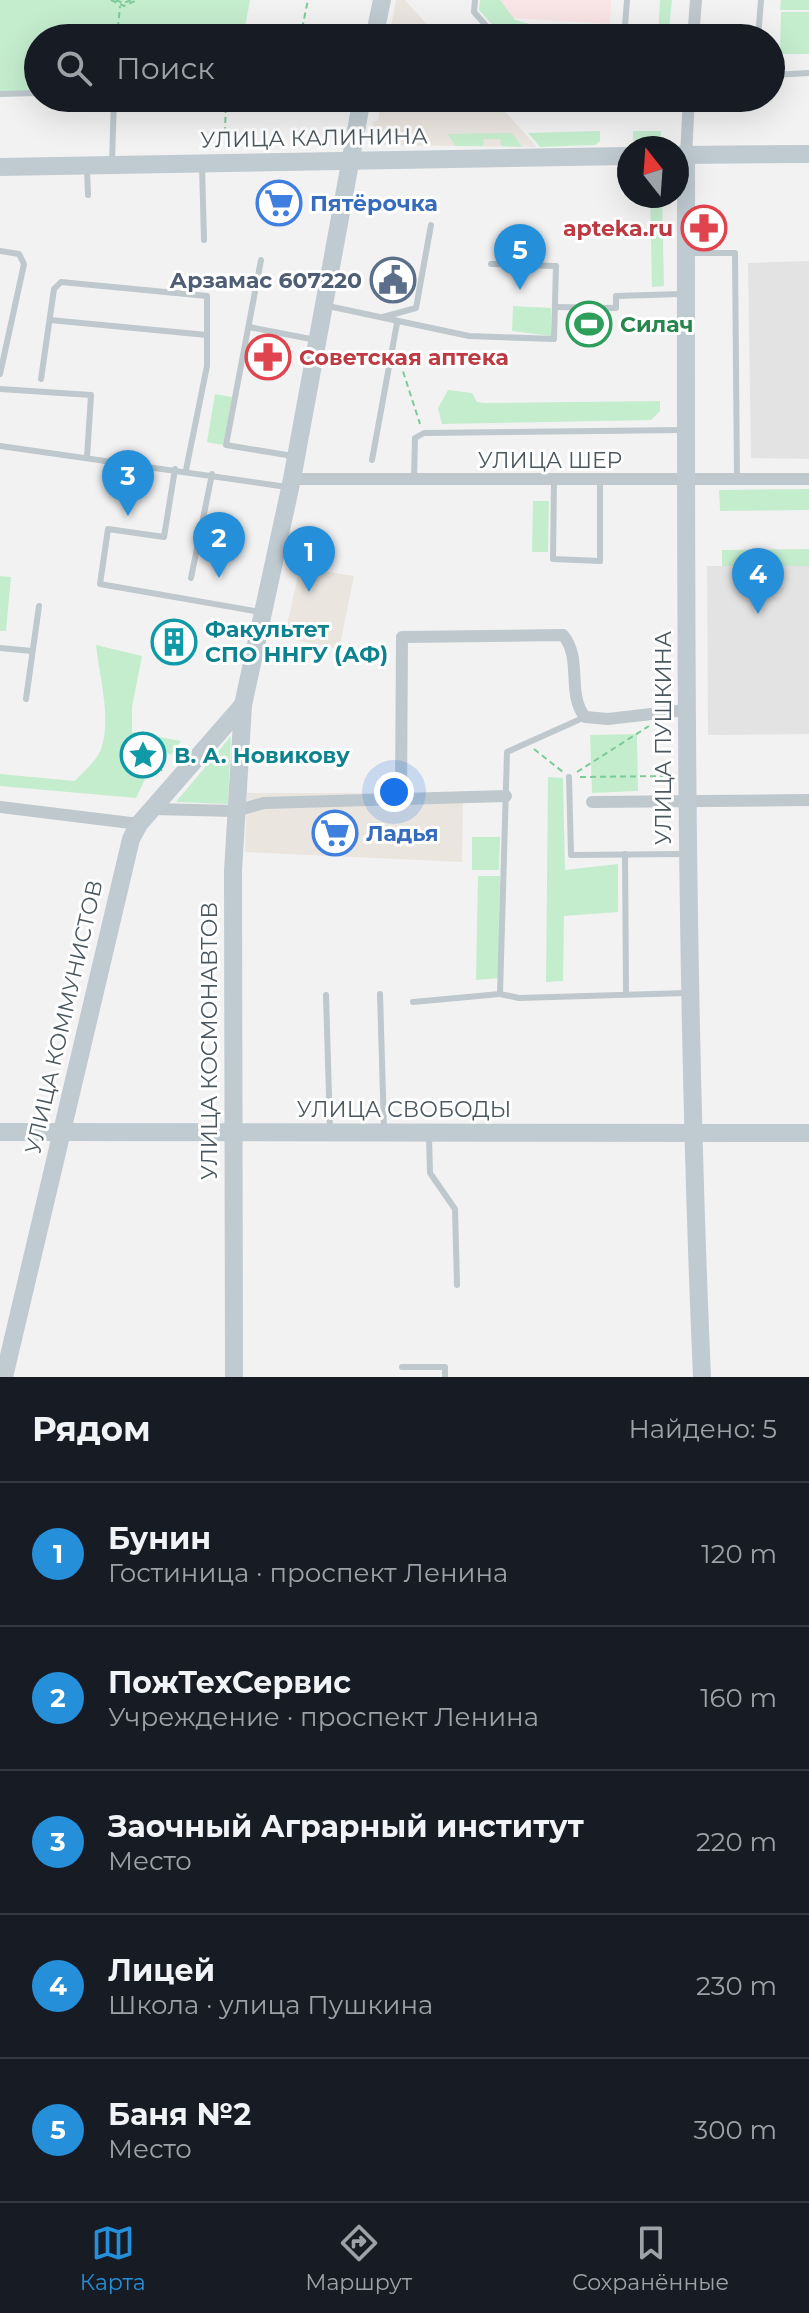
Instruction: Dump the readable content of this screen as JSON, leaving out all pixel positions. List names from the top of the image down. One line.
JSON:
{"streets":{"street":["УЛИЦА КАЛИНИНА","УЛИЦА ШЕР","УЛИЦА ПУШКИНА","УЛИЦА КОММУНИСТОВ","УЛИЦА КОСМОНАВТОВ","УЛИЦА СВОБОДЫ"]},"crossings":[["УЛИЦА КАЛИНИНА","УЛИЦА КОСМОНАВТОВ"],["УЛИЦА ШЕР","УЛИЦА ПУШКИНА"],["УЛИЦА ШЕР","УЛИЦА КОСМОНАВТОВ"],["УЛИЦА ПУШКИНА","УЛИЦА СВОБОДЫ"],["УЛИЦА КОММУНИСТОВ","УЛИЦА КОСМОНАВТОВ"],["УЛИЦА КОММУНИСТОВ","УЛИЦА СВОБОДЫ"],["УЛИЦА КОСМОНАВТОВ","УЛИЦА СВОБОДЫ"]],"places":{"supermarket":["Пятёрочка","Ладья"],"pharmacy":["apteka.ru","Советская аптека"],"public building":["Арзамас 607220"],"sports":["Силач"],"building":["Факультет СПО ННГУ (АФ)"],"place":["В. А. Новикову"]},"north":"top","page":{"search":"Поиск","pins":["5","3","2","1","4"],"heading":["Рядом","Найдено: 5"],"list":[{"mark":"1","name":"Бунин","note":"Гостиница · проспект Ленина","value":"120 m"},{"mark":"2","name":"ПожТехСервис","note":"Учреждение · проспект Ленина","value":"160 m"},{"mark":"3","name":"Заочный Аграрный институт","note":"Место","value":"220 m"},{"mark":"4","name":"Лицей","note":"Школа · улица Пушкина","value":"230 m"},{"mark":"5","name":"Баня №2","note":"Место","value":"300 m"}],"nav":["Карта","Маршрут","Сохранённые"]}}
